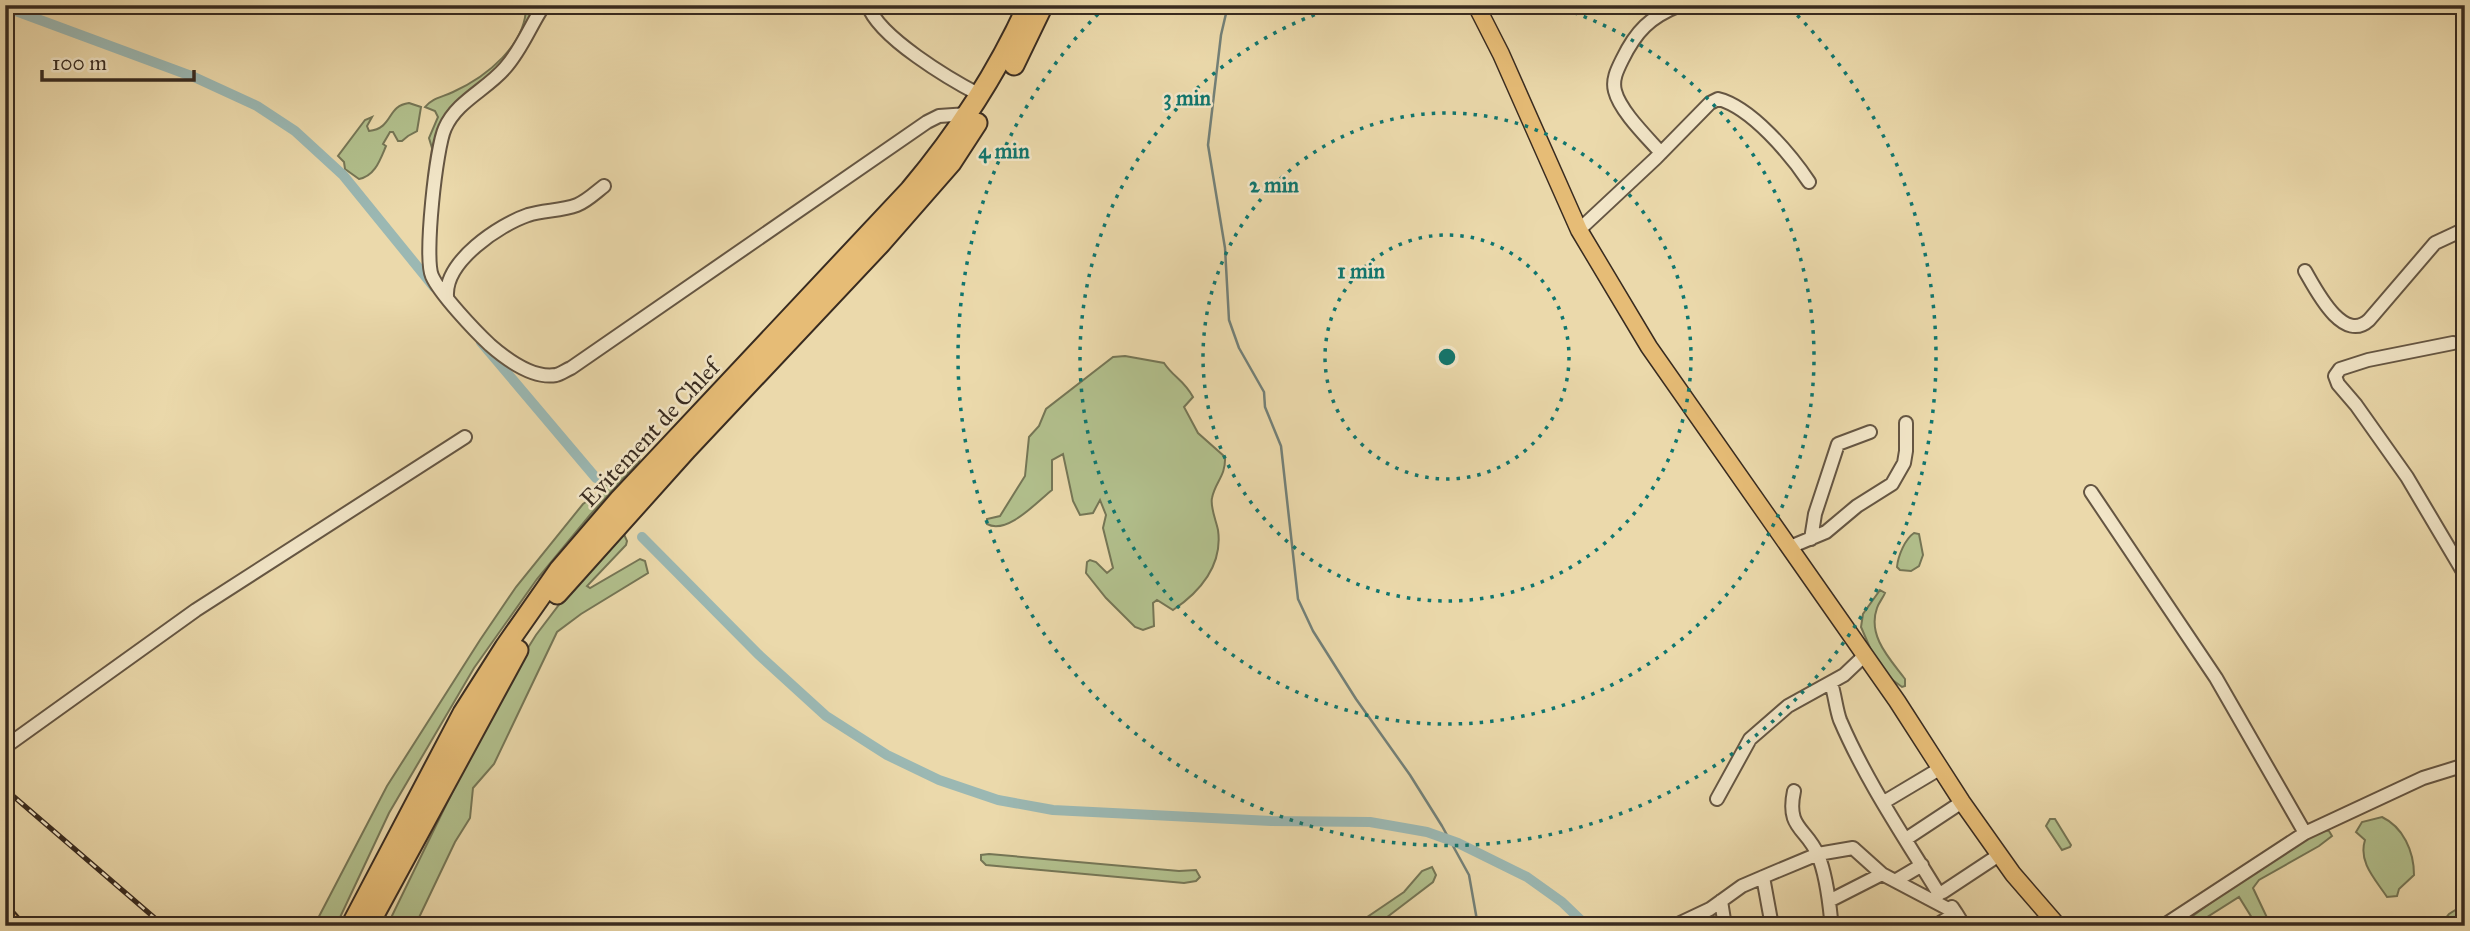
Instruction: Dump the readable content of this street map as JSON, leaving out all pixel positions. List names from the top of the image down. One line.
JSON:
{"streets":{"highway":["Evitement de Chlef"]},"scale_bar":"100 m","rings":["3 min","4 min","2 min","1 min"]}
